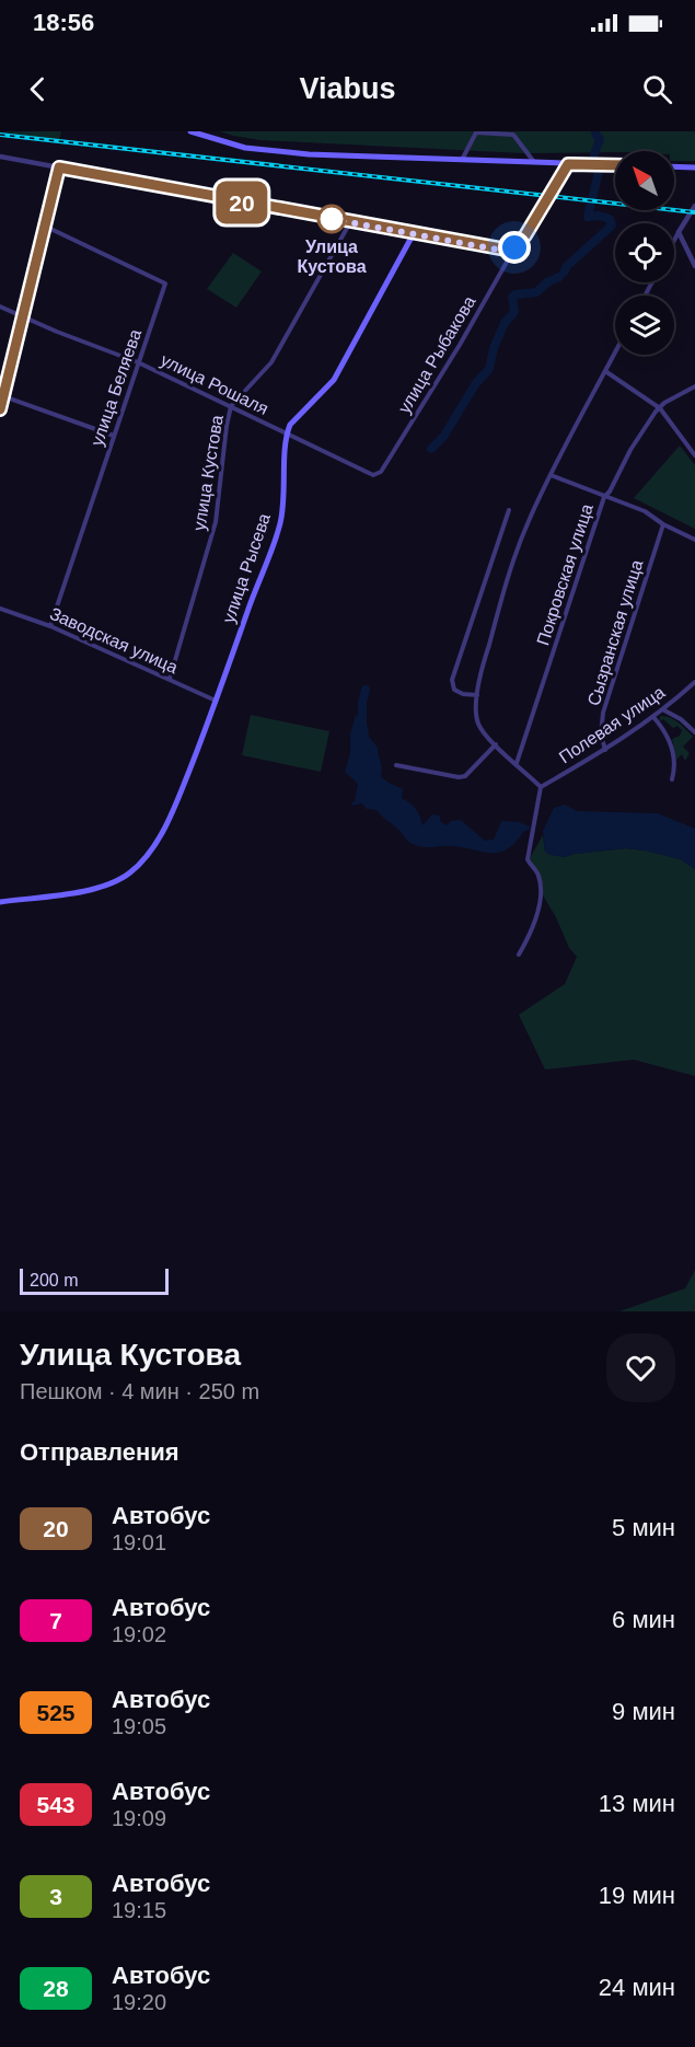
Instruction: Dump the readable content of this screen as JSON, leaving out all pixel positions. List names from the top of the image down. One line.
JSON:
{"streets":{"main road":["улица Рысева"],"street":["улица Рыбакова","улица Рошаля","улица Беляева","улица Кустова","Покровская улица","Сызранская улица","Заводская улица","Полевая улица"]},"crossings":[["улица Рыбакова","улица Рошаля"],["улица Рошаля","улица Беляева"],["улица Рошаля","улица Кустова"],["улица Рошаля","улица Рысева"],["улица Беляева","Заводская улица"],["улица Кустова","Заводская улица"],["улица Рысева","Заводская улица"],["Сызранская улица","Полевая улица"]],"places":["Улица Кустова"],"lines":["bus line 20"],"scale_bar":"200 m","north":"top left","page":{"status":"18:56","header":"Viabus","on_map":"20","scale":"200 m","heading":[["Улица Кустова","Пешком · 4 мин · 250 m"],"Отправления"],"list":[{"mark":"20","name":"Автобус","note":"19:01","value":"5 мин"},{"mark":"7","name":"Автобус","note":"19:02","value":"6 мин"},{"mark":"525","name":"Автобус","note":"19:05","value":"9 мин"},{"mark":"543","name":"Автобус","note":"19:09","value":"13 мин"},{"mark":"3","name":"Автобус","note":"19:15","value":"19 мин"},{"mark":"28","name":"Автобус","note":"19:20","value":"24 мин"}]}}
